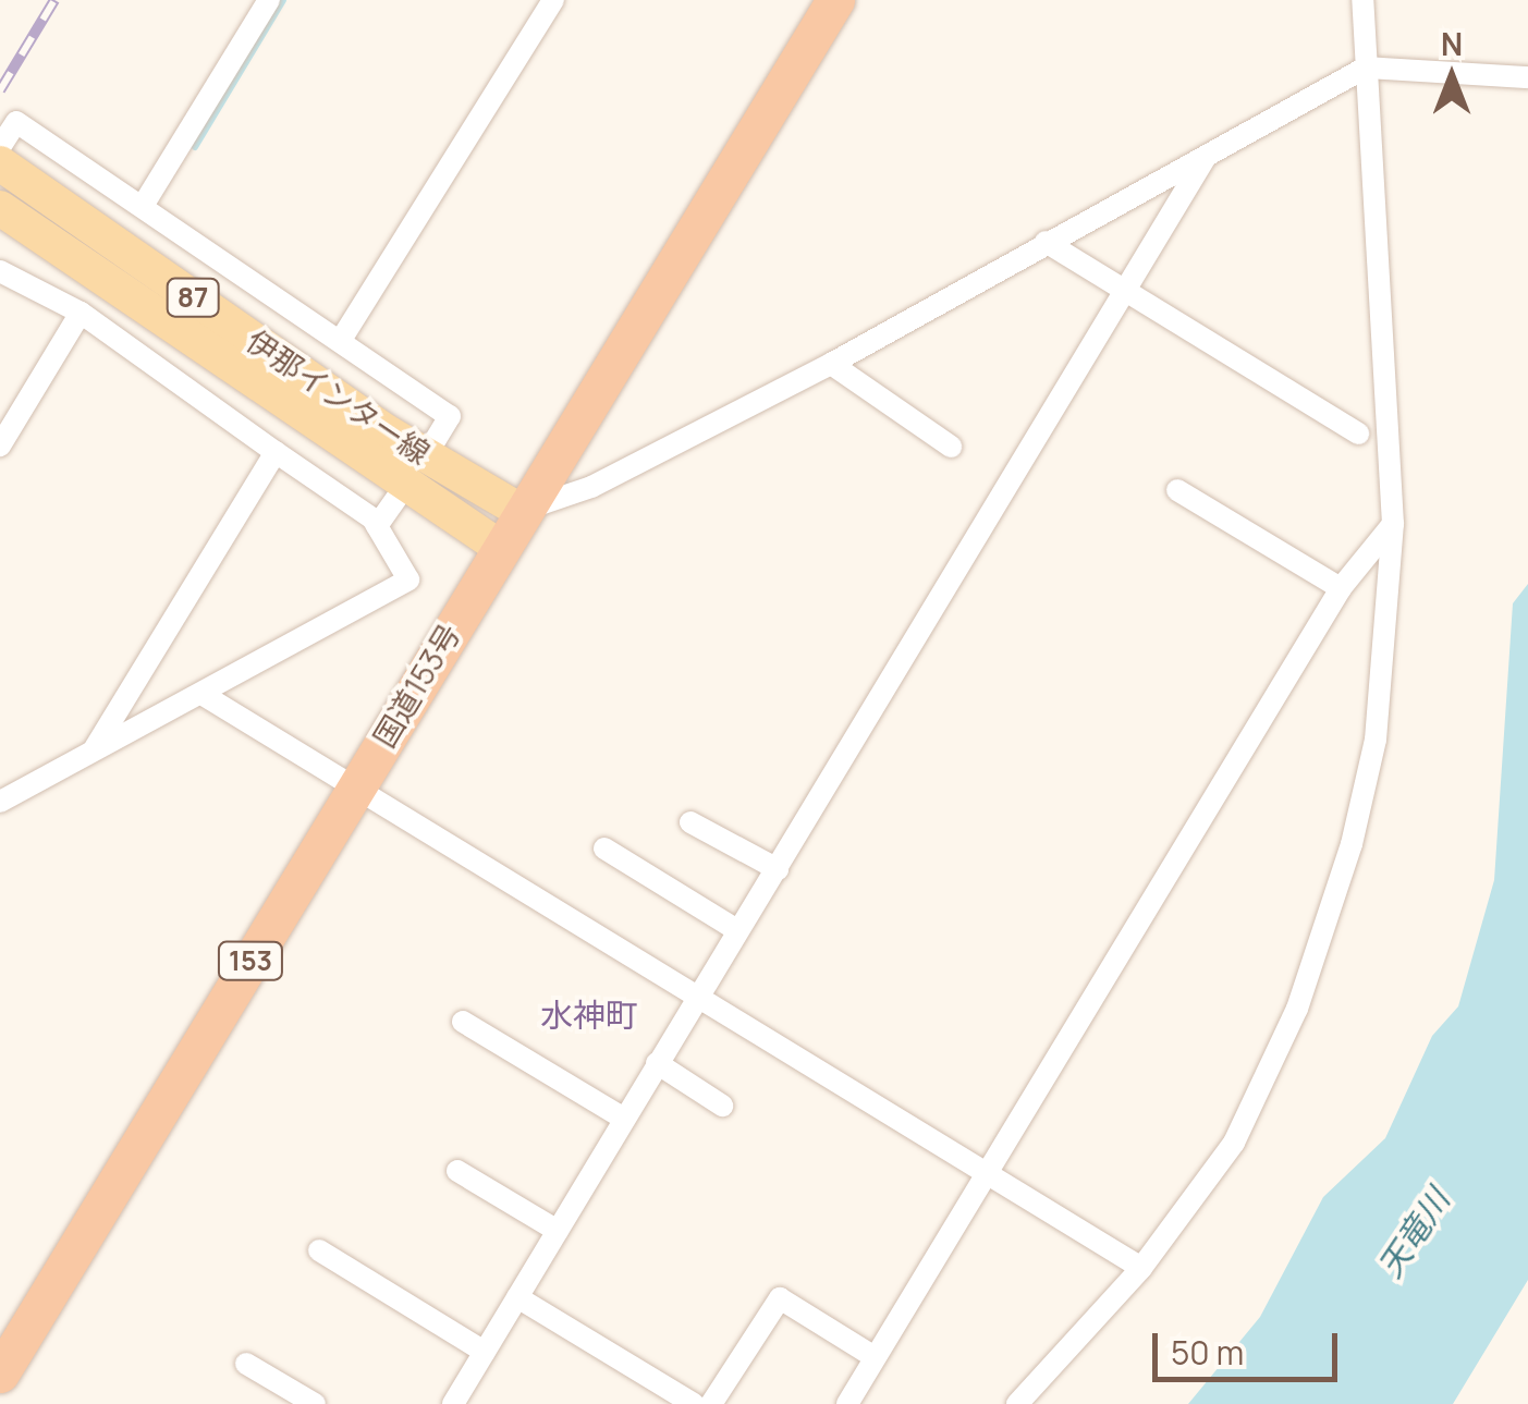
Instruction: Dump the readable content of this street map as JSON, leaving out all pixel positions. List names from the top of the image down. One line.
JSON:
{"streets":{"highway":["国道153号","153"],"main road":["87","伊那インター線"]},"crossings":[["伊那インター線","国道153号"]],"districts":["水神町"],"water":["天竜川"],"scale_bar":"50 m","north":"top"}
